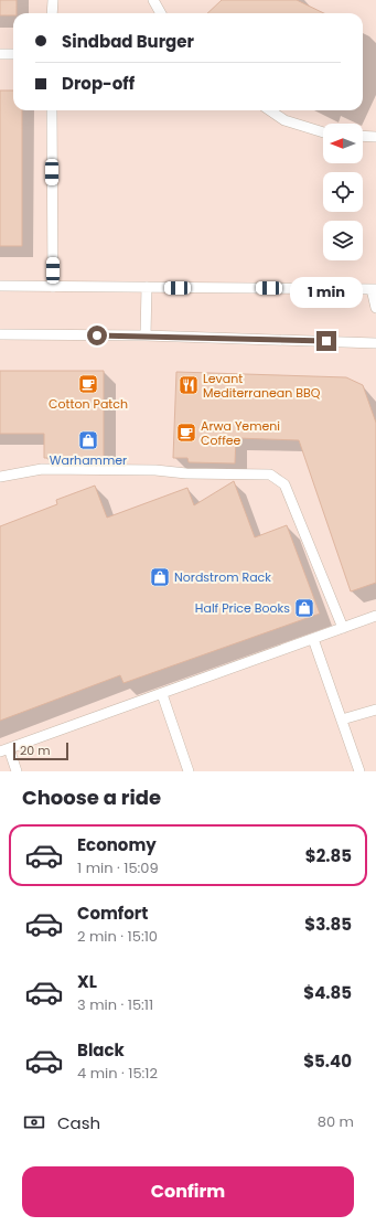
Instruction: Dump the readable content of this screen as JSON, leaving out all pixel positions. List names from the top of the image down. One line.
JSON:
{"places":{"cafe":["Cotton Patch","Arwa Yemeni Coffee"],"restaurant":["Levant Mediterranean BBQ"],"shop":["Warhammer","Nordstrom Rack","Half Price Books"]},"scale_bar":"20 m","north":"left","page":{"banner":["Sindbad Burger","Drop-off"],"bubble":"1 min","scale":"20 m","heading":"Choose a ride","list":[{"name":"Economy","note":"1 min · 15:09","value":"$2.85"},{"name":"Comfort","note":"2 min · 15:10","value":"$3.85"},{"name":"XL","note":"3 min · 15:11","value":"$4.85"},{"name":"Black","note":"4 min · 15:12","value":"$5.40"}],"pay":["Cash","80 m"],"buttons":"Confirm"}}
